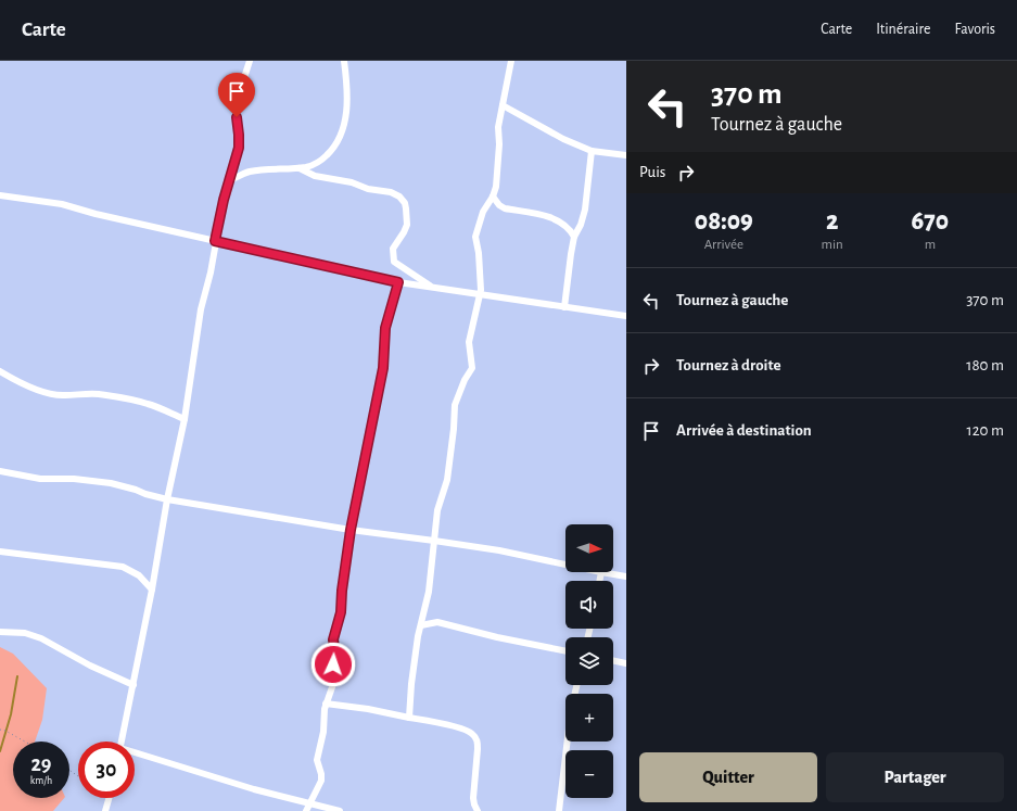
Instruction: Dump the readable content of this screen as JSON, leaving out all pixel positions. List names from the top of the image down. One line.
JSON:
{"north":"right","page":{"header":"Carte","nav":["Carte","Itinéraire","Favoris"],"turn":["370 m","Tournez à gauche"],"then":"Puis","eta":["08:09","Arrivée","2","min","670","m"],"list":[{"name":"Tournez à gauche","value":"370 m"},{"name":"Tournez à droite","value":"180 m"},{"name":"Arrivée à destination","value":"120 m"}],"map_buttons":["+","−"],"speed":"29 km/h","limit":"30","buttons":["Quitter","Partager"]}}
